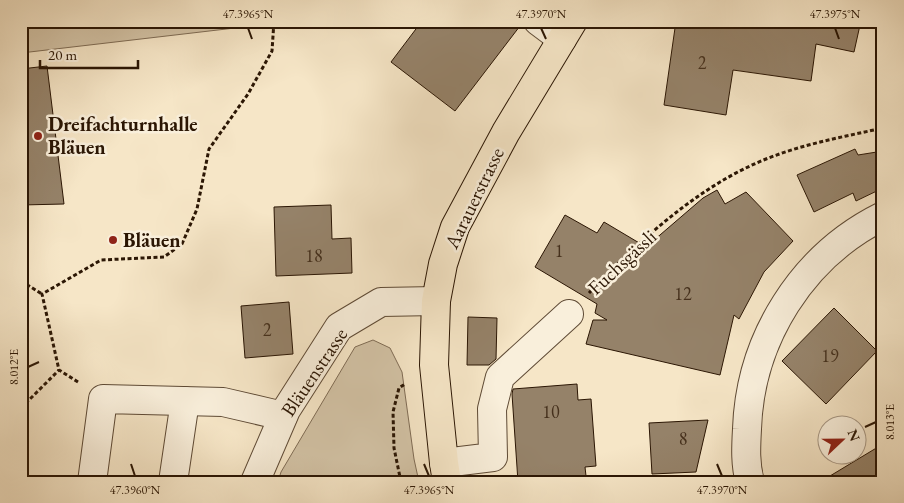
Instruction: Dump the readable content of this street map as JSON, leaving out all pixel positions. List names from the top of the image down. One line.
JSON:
{"streets":{"main road":["Aarauerstrasse"],"street":["Bläuenstrasse"],"path":["Fuchsgässli"]},"crossings":[["Aarauerstrasse","Bläuenstrasse"]],"places":["Dreifachturnhalle Bläuen","Bläuen"],"house_numbers":["2","1","18","12","2","19","10","8"],"scale_bar":"20 m","north":"right","coordinates":["47.3965°N","47.3970°N","47.3975°N","8.012°E","8.013°E","47.3960°N"]}
